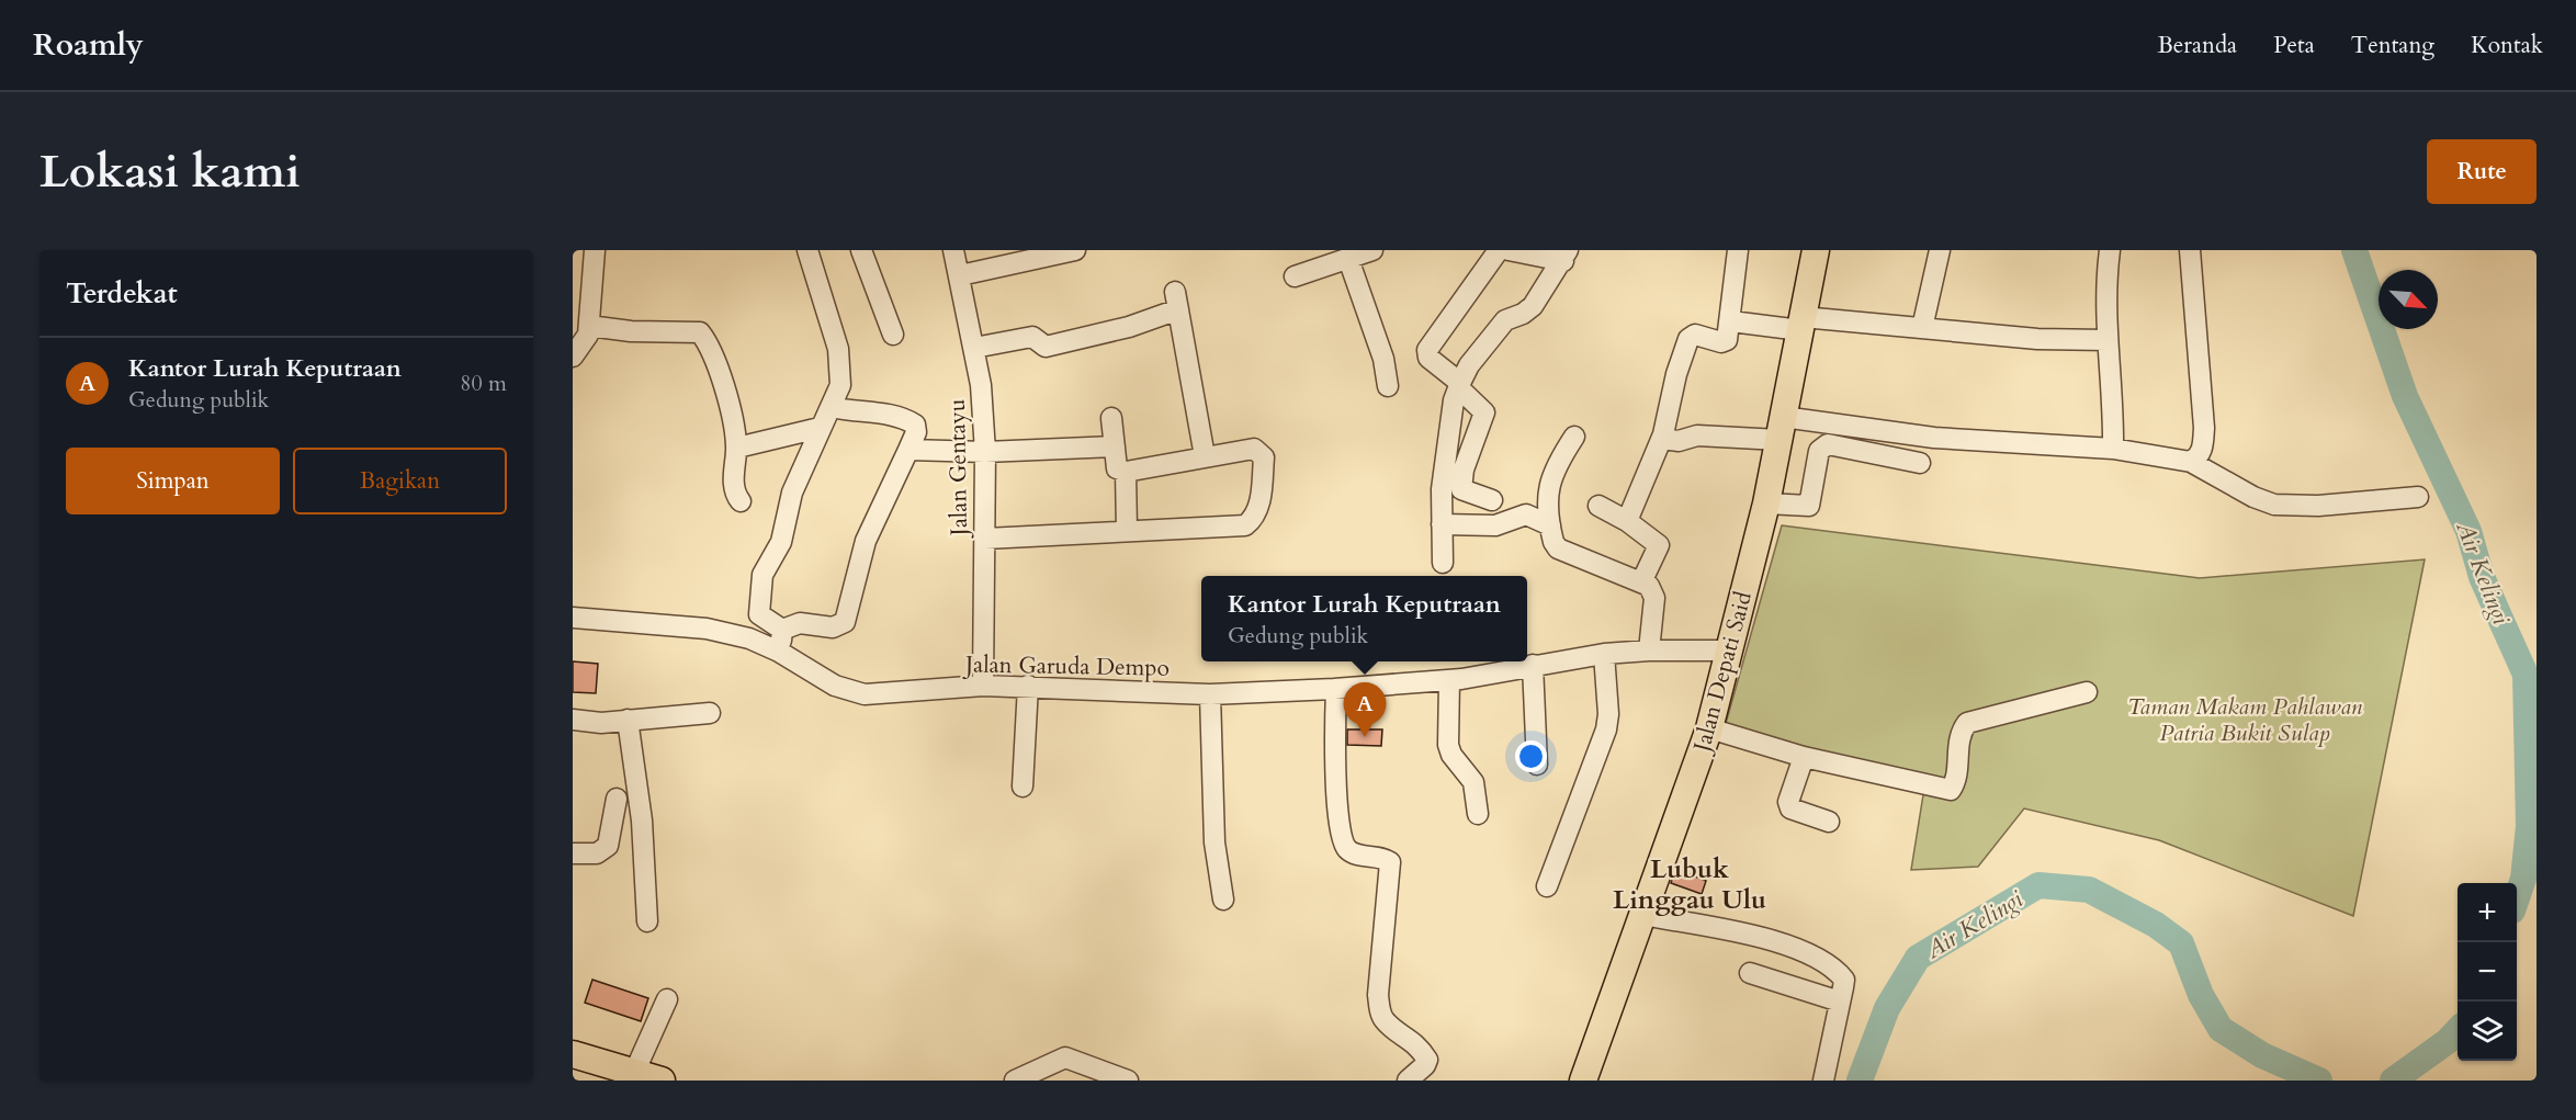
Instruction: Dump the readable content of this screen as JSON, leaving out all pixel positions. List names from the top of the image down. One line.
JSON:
{"streets":{"main road":["Jalan Depati Said"],"street":["Jalan Gentayu","Jalan Garuda Dempo"]},"crossings":[["Jalan Gentayu","Jalan Garuda Dempo"],["Jalan Garuda Dempo","Jalan Depati Said"]],"districts":["Lubuk Linggau Ulu"],"water":["Air Kelingi"],"parks":["Taman Makam Pahlawan Patria Bukit Sulap"],"north":"bottom right","page":{"header":"Roamly","nav":["Beranda","Peta","Tentang","Kontak"],"buttons":["Rute",["Simpan","Bagikan"]],"title":"Lokasi kami","heading":"Terdekat","list":[{"mark":"A","name":"Kantor Lurah Keputraan","note":"Gedung publik","value":"80 m"}],"popup":["Kantor Lurah Keputraan","Gedung publik"],"pins":"A","map_buttons":["+","−"]}}
